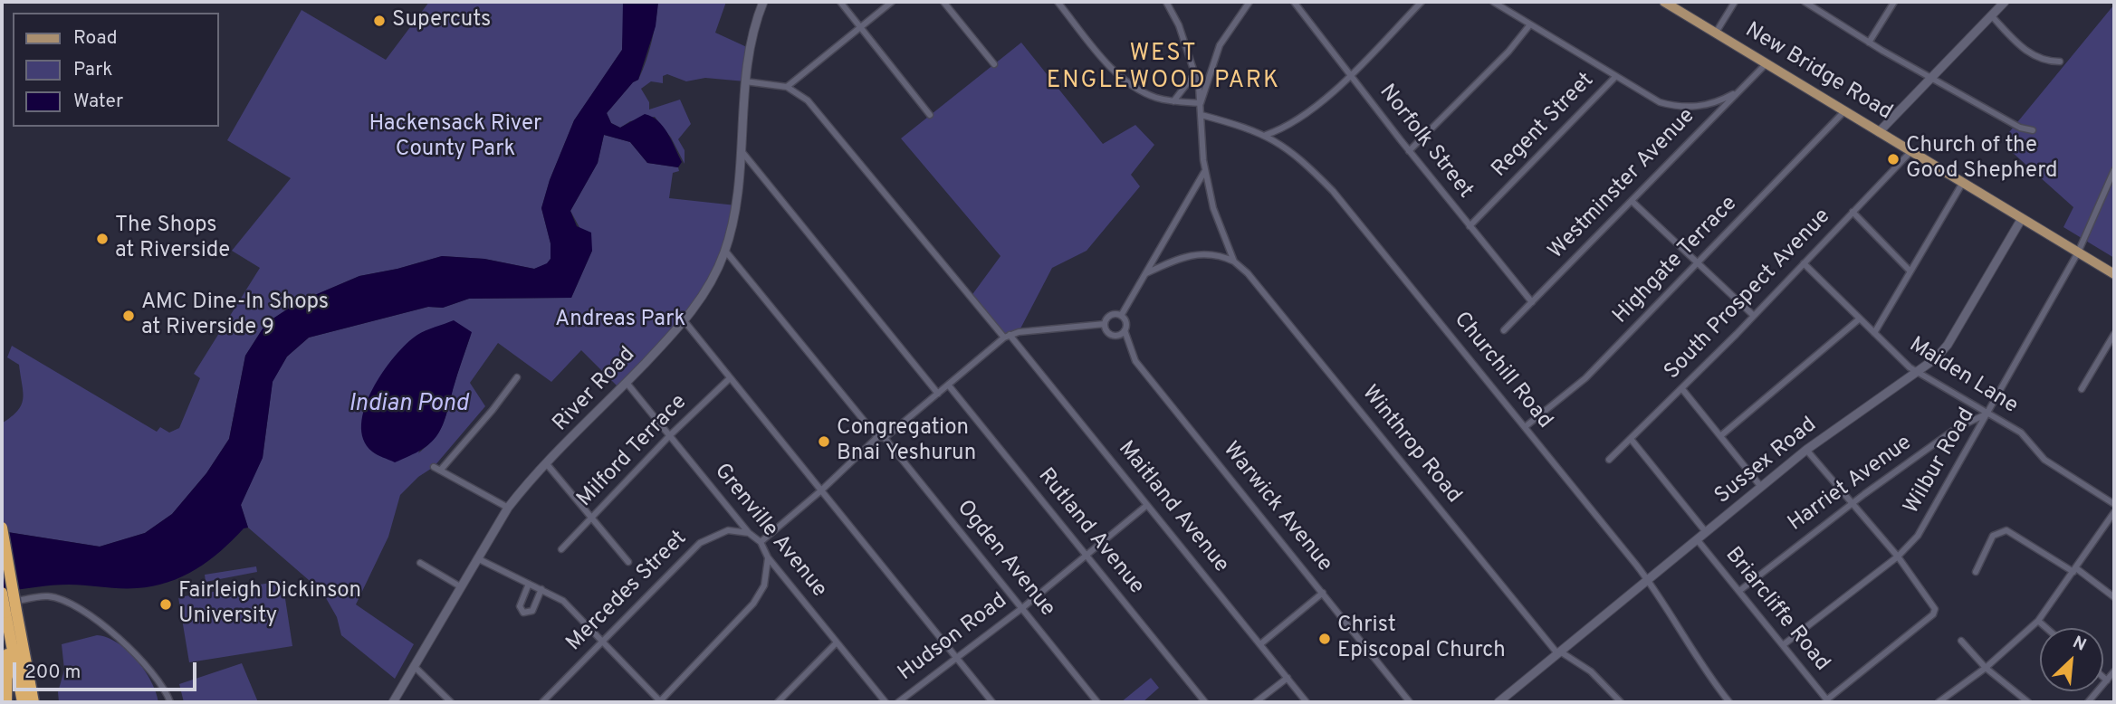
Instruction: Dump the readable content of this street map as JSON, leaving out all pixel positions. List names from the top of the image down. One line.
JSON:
{"streets":{"main road":["New Bridge Road"],"street":["Regent Street","Norfolk Street","Westminster Avenue","Highgate Terrace","South Prospect Avenue","Churchill Road","Maiden Lane","River Road","Winthrop Road","Milford Terrace","Sussex Road","Wilbur Road","Harriet Avenue","Maitland Avenue","Warwick Avenue","Grenville Avenue","Rutland Avenue","Ogden Avenue","Mercedes Street","Briarcliffe Road","Hudson Road"]},"crossings":[["New Bridge Road","Westminster Avenue"],["New Bridge Road","Highgate Terrace"],["New Bridge Road","South Prospect Avenue"],["New Bridge Road","Sussex Road"],["New Bridge Road","Wilbur Road"],["Regent Street","Norfolk Street"],["Norfolk Street","Westminster Avenue"],["Highgate Terrace","Churchill Road"],["South Prospect Avenue","Maiden Lane"],["South Prospect Avenue","Briarcliffe Road"],["Churchill Road","Winthrop Road"],["Churchill Road","Sussex Road"],["Maiden Lane","Sussex Road"],["Maiden Lane","Wilbur Road"],["Maiden Lane","Harriet Avenue"],["River Road","Maitland Avenue"],["River Road","Grenville Avenue"],["Winthrop Road","Sussex Road"],["Milford Terrace","Grenville Avenue"],["Sussex Road","Briarcliffe Road"],["Wilbur Road","Harriet Avenue"],["Wilbur Road","Briarcliffe Road"],["Harriet Avenue","Briarcliffe Road"],["Maitland Avenue","Hudson Road"],["Grenville Avenue","Mercedes Street"],["Rutland Avenue","Hudson Road"],["Ogden Avenue","Hudson Road"]],"districts":["WEST ENGLEWOOD PARK"],"water":["Indian Pond"],"parks":["Hackensack River County Park","Andreas Park"],"places":["Supercuts","Church of the Good Shepherd","The Shops at Riverside","AMC Dine-In Shops at Riverside 9","Congregation Bnai Yeshurun","Fairleigh Dickinson University","Christ Episcopal Church"],"legend":["Road","Park","Water"],"scale_bar":"200 m","north":"top right"}
